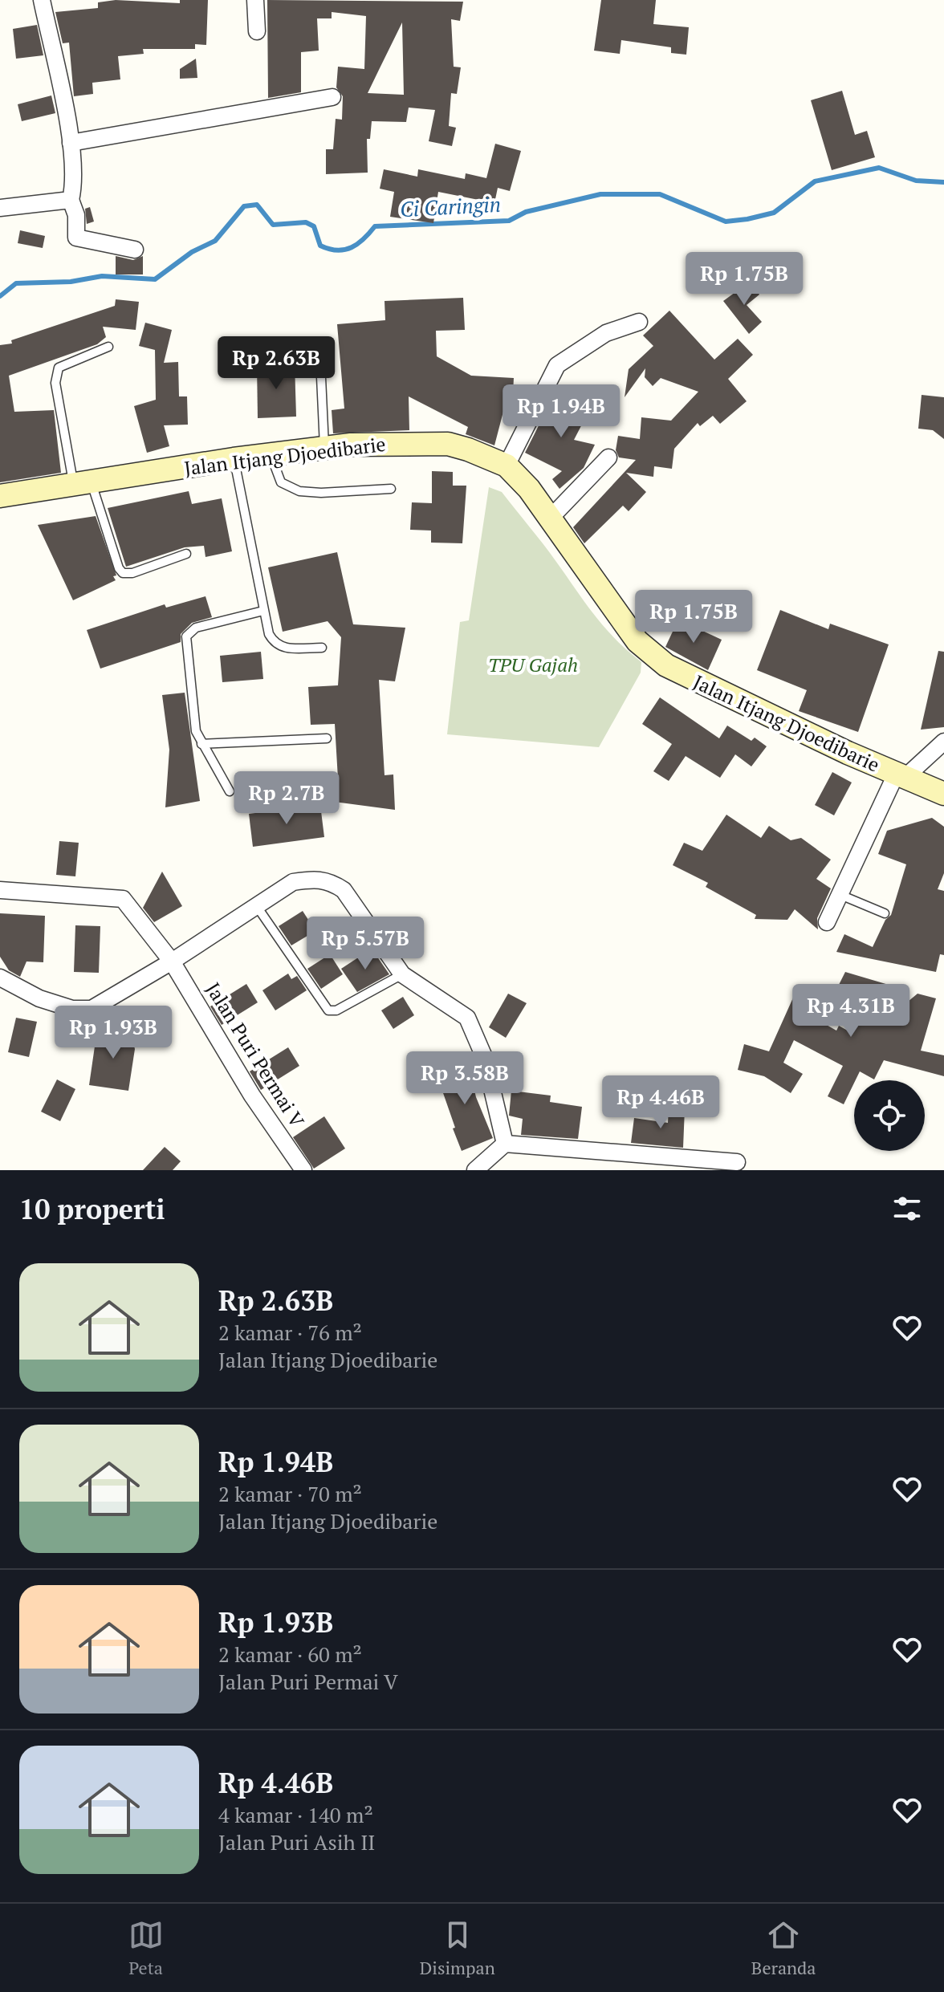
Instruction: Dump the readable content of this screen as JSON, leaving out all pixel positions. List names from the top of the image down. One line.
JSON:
{"streets":{"main road":["Jalan Itjang Djoedibarie"],"street":["Jalan Puri Permai V"]},"water":["Ci Caringin"],"parks":["TPU Gajah"],"page":{"price":["Rp 1.75B","Rp 2.63B","Rp 1.94B","Rp 1.75B","Rp 2.7B","Rp 5.57B","Rp 4.31B","Rp 1.93B","Rp 3.58B","Rp 4.46B"],"heading":"10 properti","list":[{"name":"Rp 2.63B","note":"2 kamar · 76 m² · Jalan Itjang Djoedibarie"},{"name":"Rp 1.94B","note":"2 kamar · 70 m² · Jalan Itjang Djoedibarie"},{"name":"Rp 1.93B","note":"2 kamar · 60 m² · Jalan Puri Permai V"},{"name":"Rp 4.46B","note":"4 kamar · 140 m² · Jalan Puri Asih II"}],"tabs":["Peta","Disimpan","Beranda"]}}
